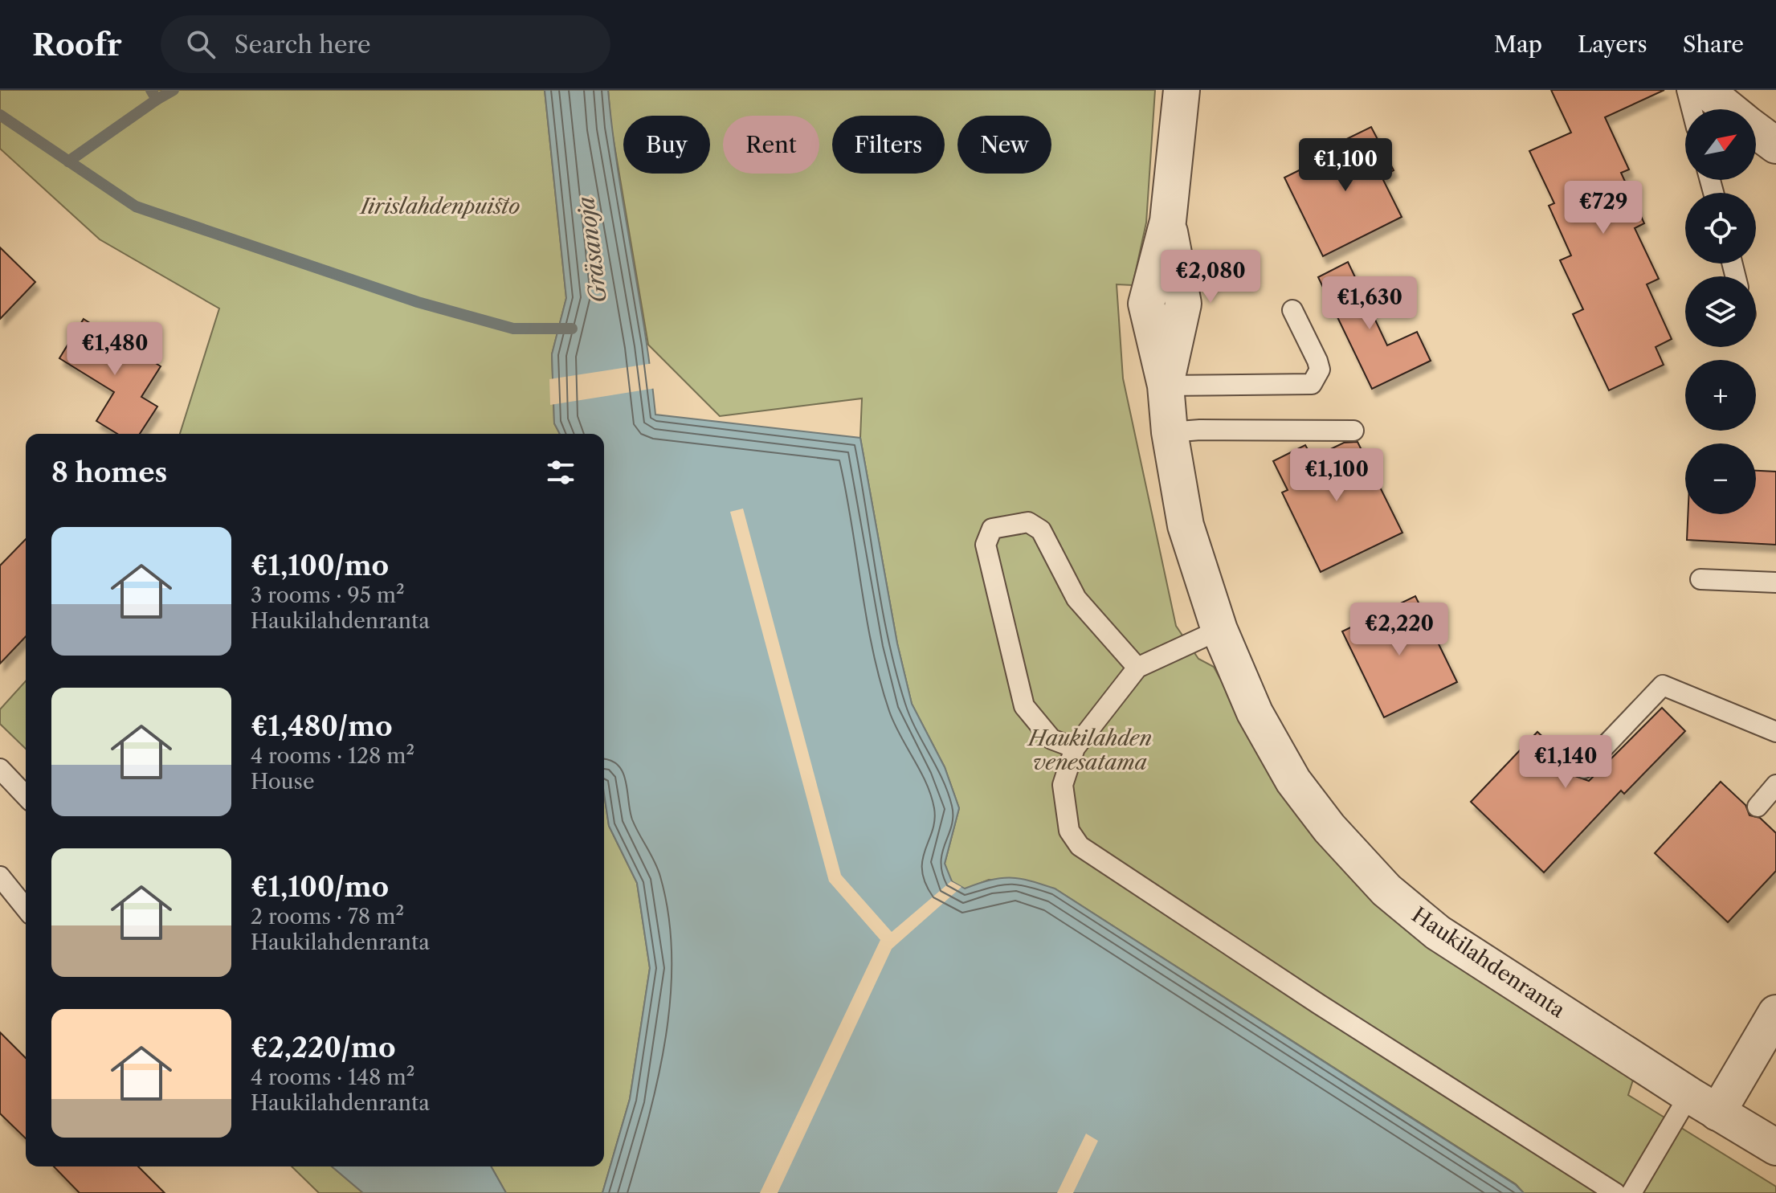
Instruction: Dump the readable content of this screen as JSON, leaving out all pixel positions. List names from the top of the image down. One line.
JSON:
{"streets":{"street":["Haukilahdenranta"]},"water":["Gräsanoja"],"parks":["Iirislahdenpuisto","Haukilahden venesatama"],"north":"top right","page":{"header":"Roofr","search":"Search here","nav":["Map","Layers","Share"],"map_buttons":["+","−"],"chip":["Buy","Rent","Filters","New"],"price":["€1,100","€729","€2,080","€1,630","€1,480","€1,100","€2,220","€1,140"],"heading":"8 homes","list":[{"name":"€1,100/mo","note":"3 rooms · 95 m² · Haukilahdenranta"},{"name":"€1,480/mo","note":"4 rooms · 128 m² · House"},{"name":"€1,100/mo","note":"2 rooms · 78 m² · Haukilahdenranta"},{"name":"€2,220/mo","note":"4 rooms · 148 m² · Haukilahdenranta"}]}}
